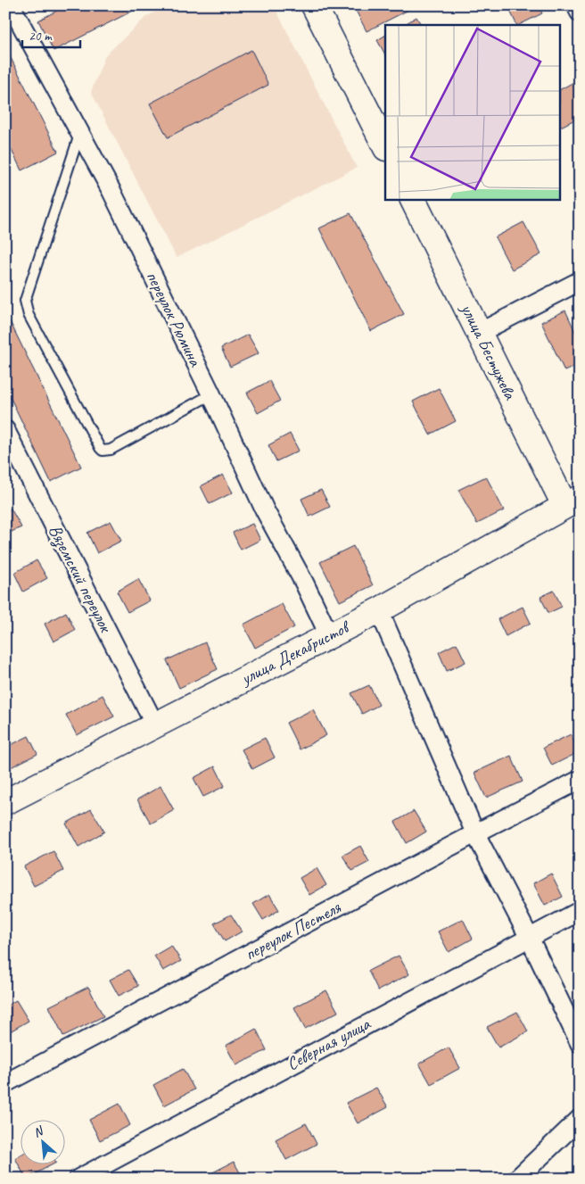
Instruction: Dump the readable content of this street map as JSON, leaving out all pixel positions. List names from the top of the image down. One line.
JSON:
{"streets":{"street":["переулок Рюмина","улица Бестужева","Вяземский переулок","улица Декабристов","переулок Пестеля","Северная улица"]},"crossings":[["переулок Рюмина","улица Декабристов"],["улица Бестужева","улица Декабристов"],["Вяземский переулок","улица Декабристов"]],"scale_bar":"20 m","north":"top left"}
